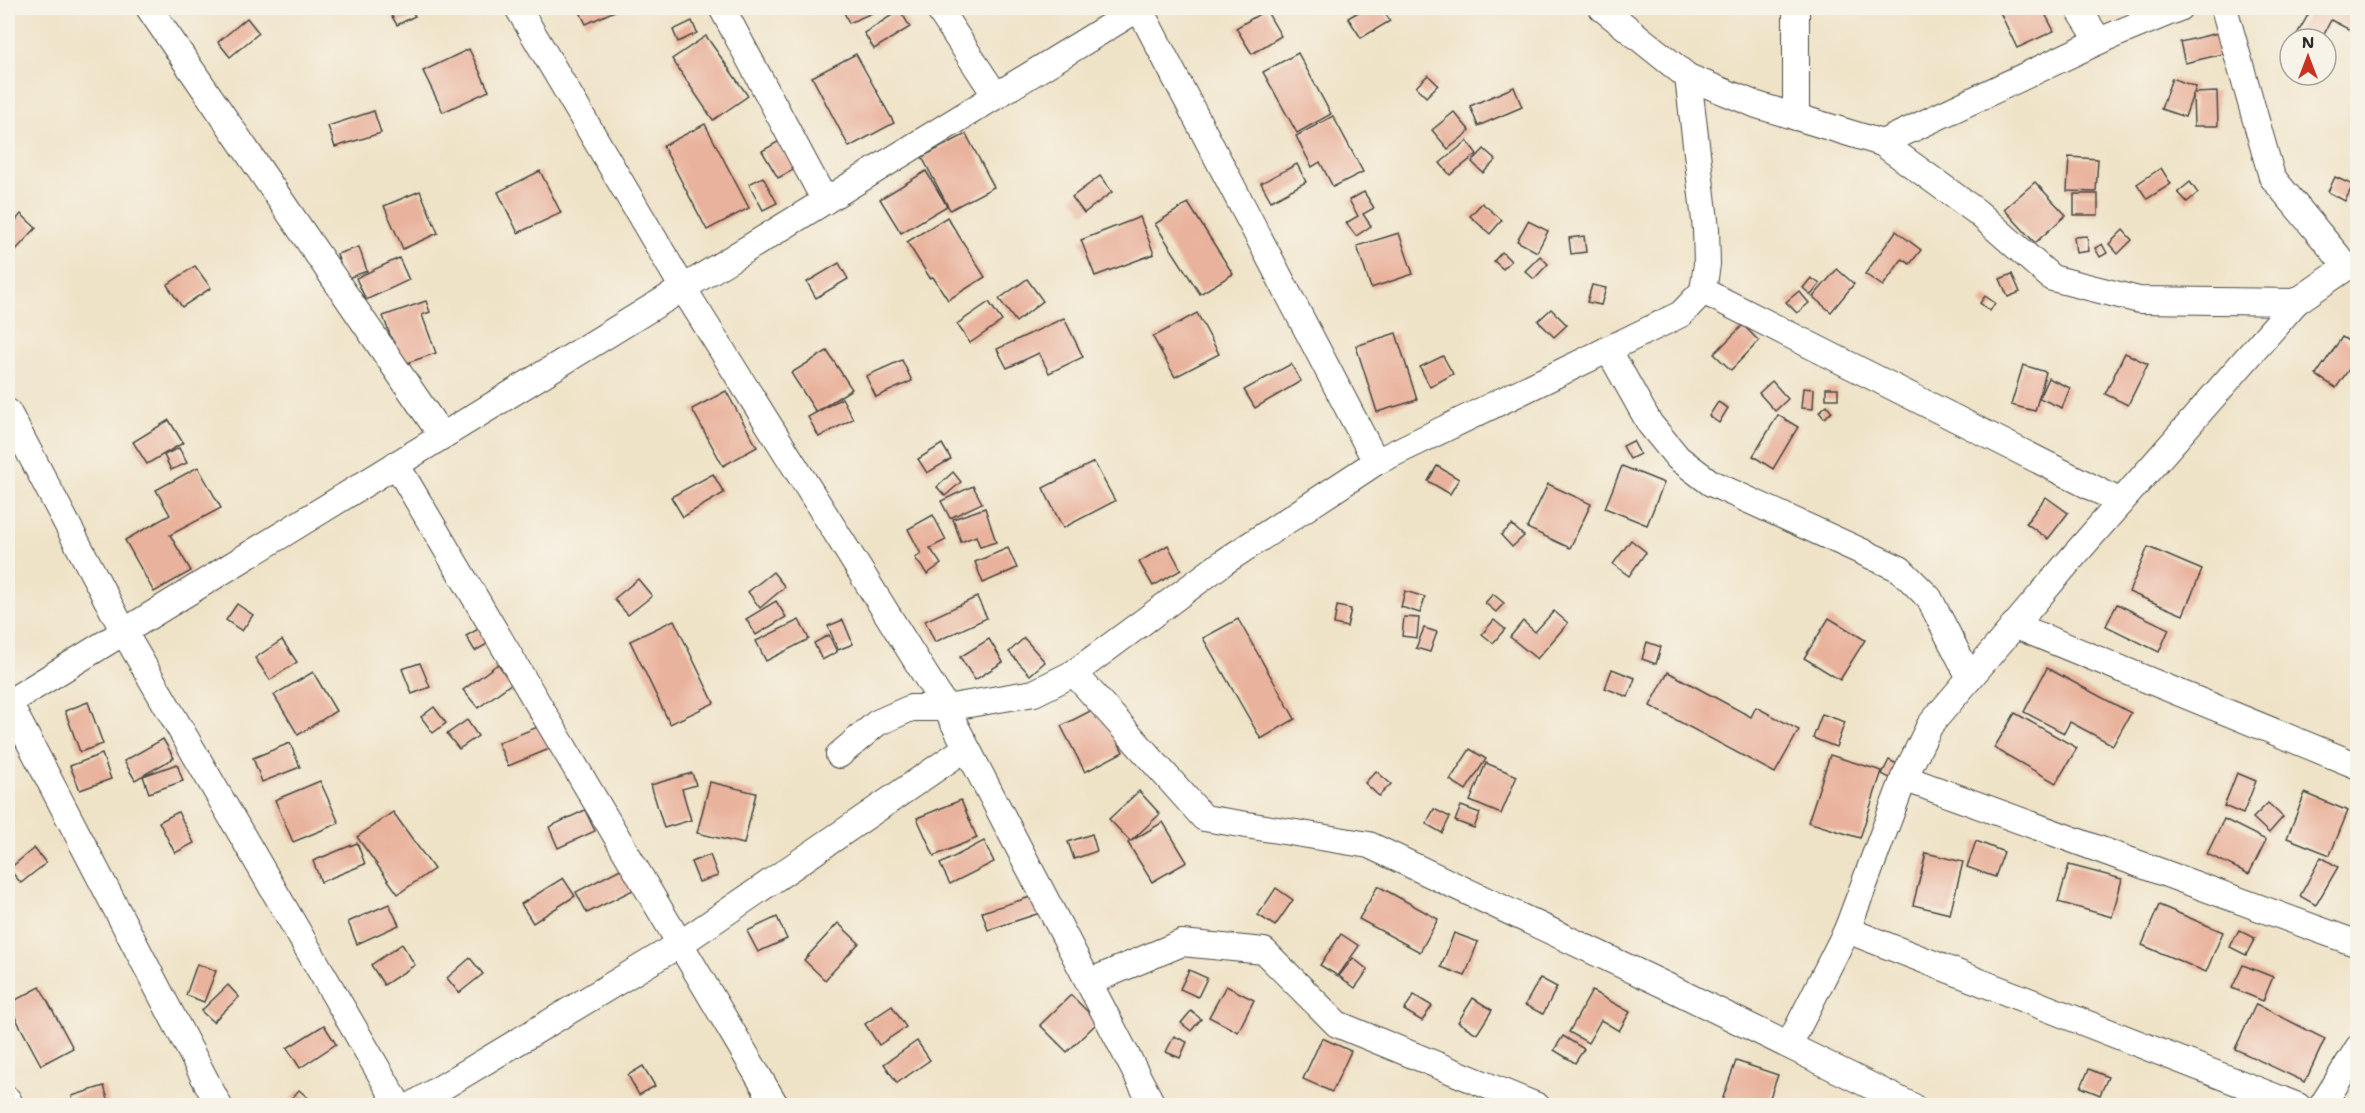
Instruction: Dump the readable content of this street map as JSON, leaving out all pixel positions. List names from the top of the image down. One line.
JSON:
{"north":"top"}
